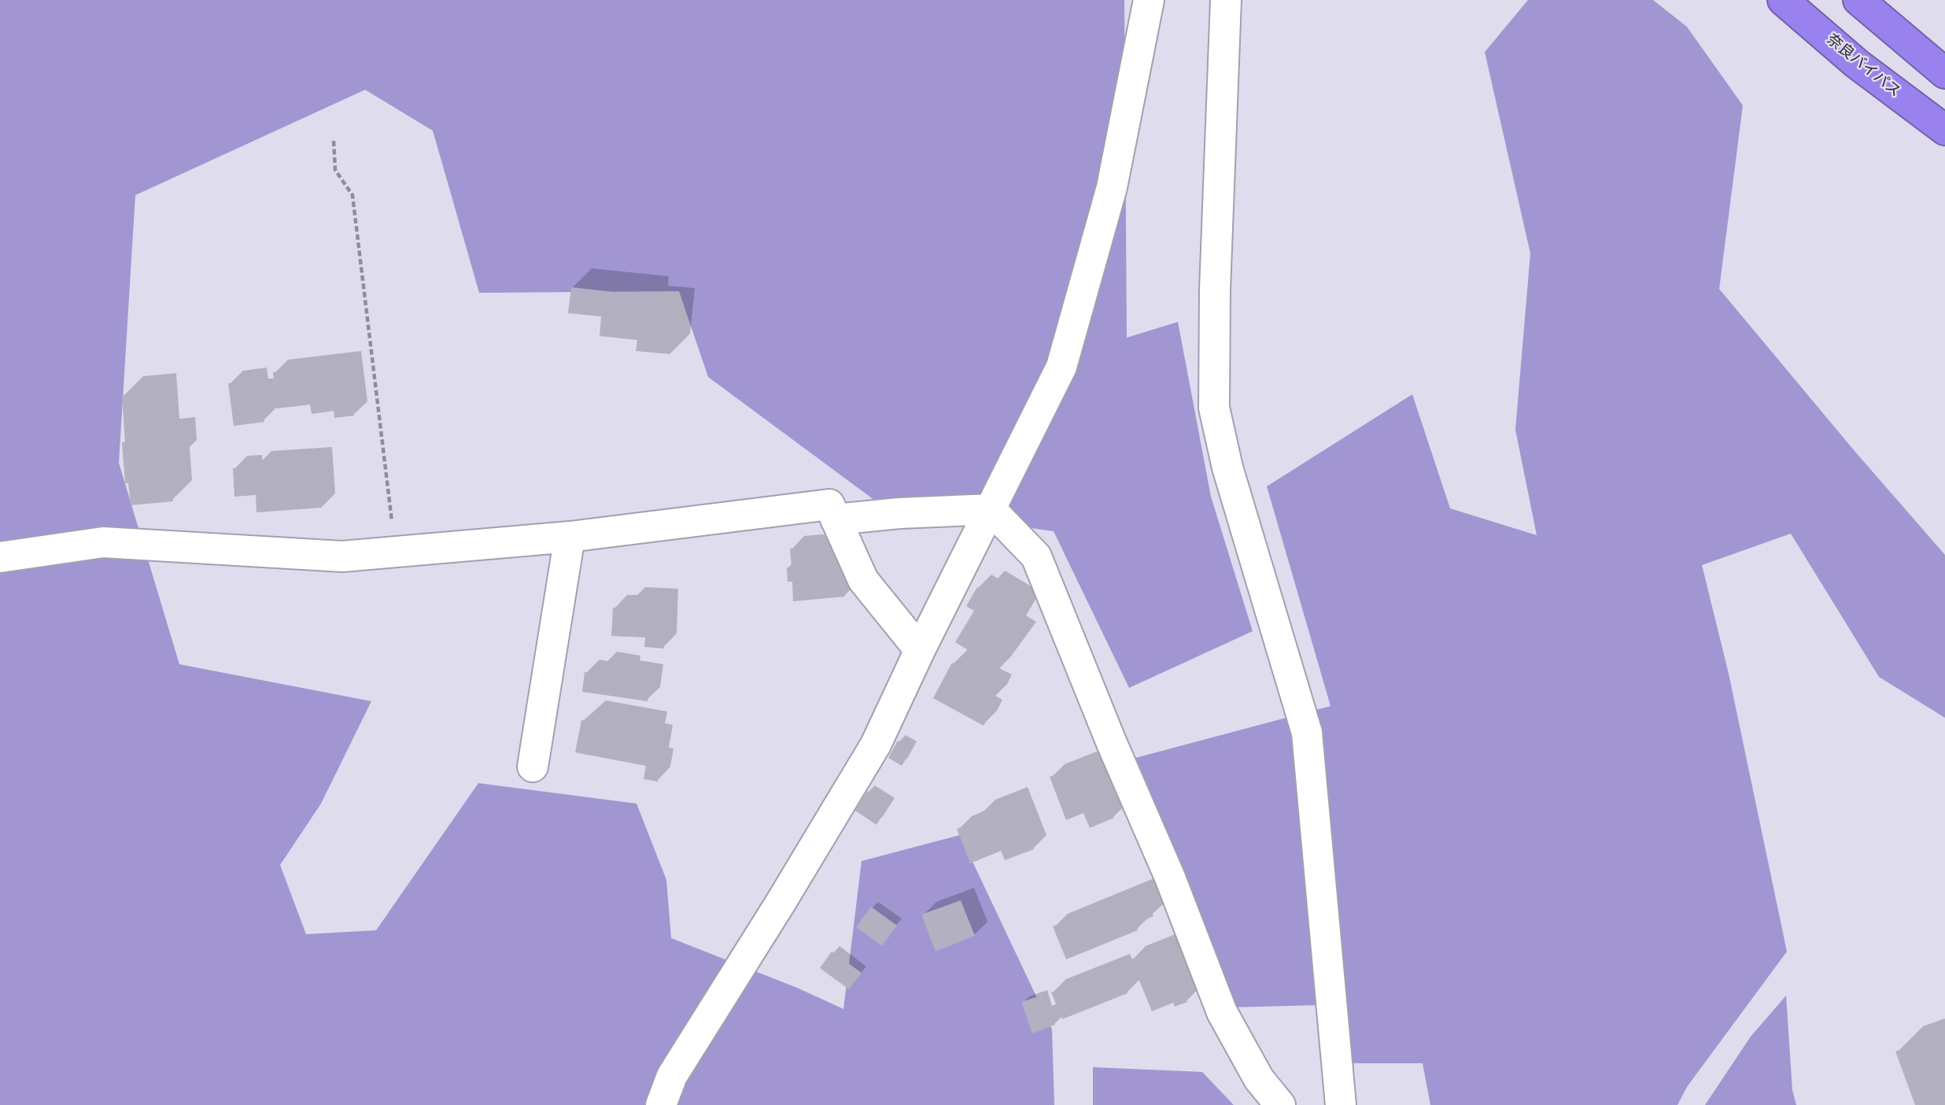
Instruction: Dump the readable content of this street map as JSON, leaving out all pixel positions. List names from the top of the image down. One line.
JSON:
{"streets":{"highway":["奈良バイパス"]}}
